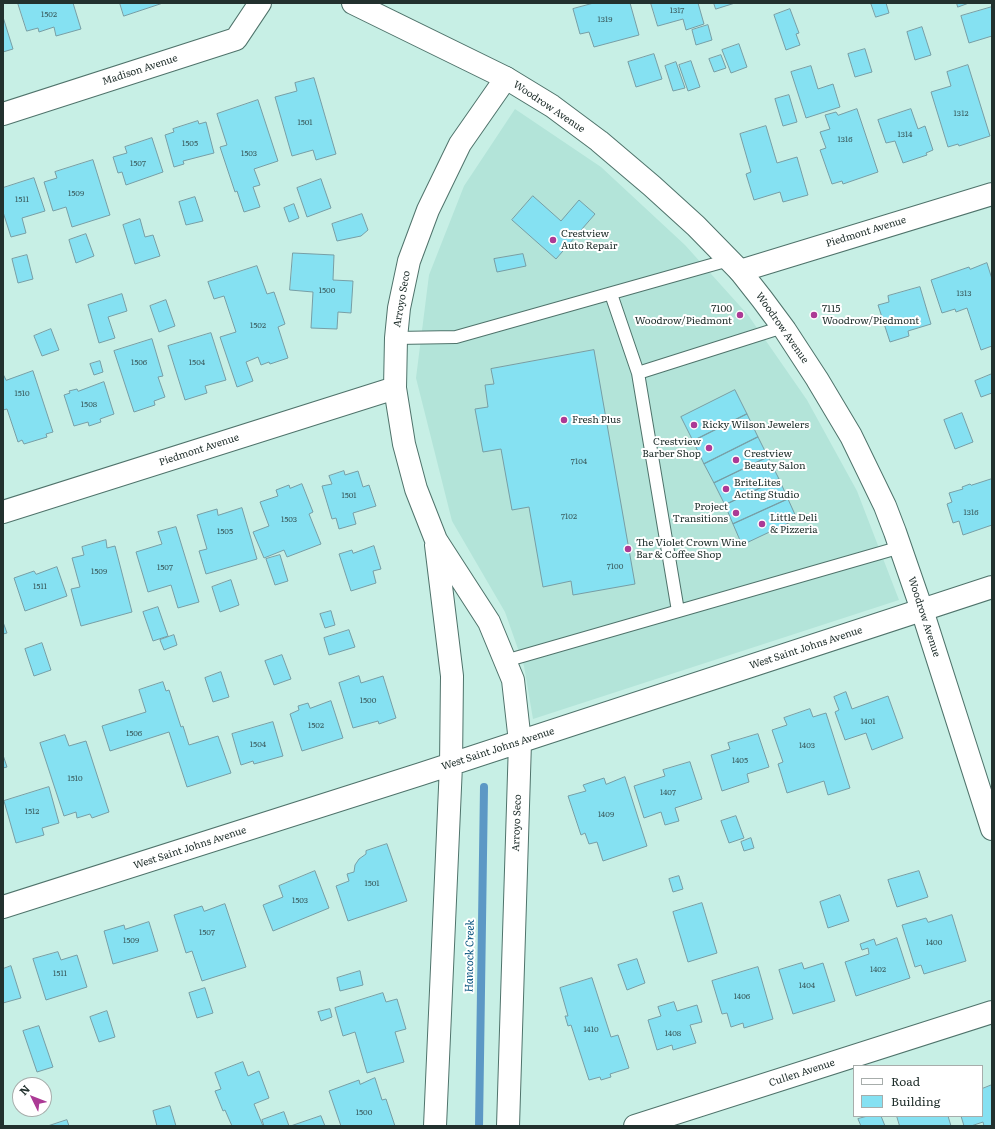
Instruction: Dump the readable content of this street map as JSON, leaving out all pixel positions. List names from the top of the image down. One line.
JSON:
{"streets":{"street":["Madison Avenue","Woodrow Avenue","Piedmont Avenue","Arroyo Seco","West Saint Johns Avenue","Cullen Avenue"]},"crossings":[["Woodrow Avenue","Piedmont Avenue"],["Woodrow Avenue","Arroyo Seco"],["Woodrow Avenue","West Saint Johns Avenue"],["Piedmont Avenue","Arroyo Seco"],["Arroyo Seco","West Saint Johns Avenue"]],"water":["Hancock Creek"],"places":["Crestview Auto Repair","7100 Woodrow/Piedmont","7115 Woodrow/Piedmont","Fresh Plus","Ricky Wilson Jewelers","Crestview Barber Shop","Crestview Beauty Salon","BriteLites Acting Studio","Project Transitions","Little Deli & Pizzeria","The Violet Crown Wine Bar & Coffee Shop"],"house_numbers":["1317","1502","1319","1312","1501","1314","1316","1505","1503","1507","1509","1511","1500","1313","1502","1506","1504","1510","1508","7104","1501","1316","7102","1503","1505","7100","1507","1509","1511","1500","1401","1502","1506","1504","1403","1405","1510","1407","1512","1409","1501","1503","1507","1509","1400","1402","1511","1404","1406","1410","1408","1500"],"legend":["Road","Building"],"north":"top left"}
